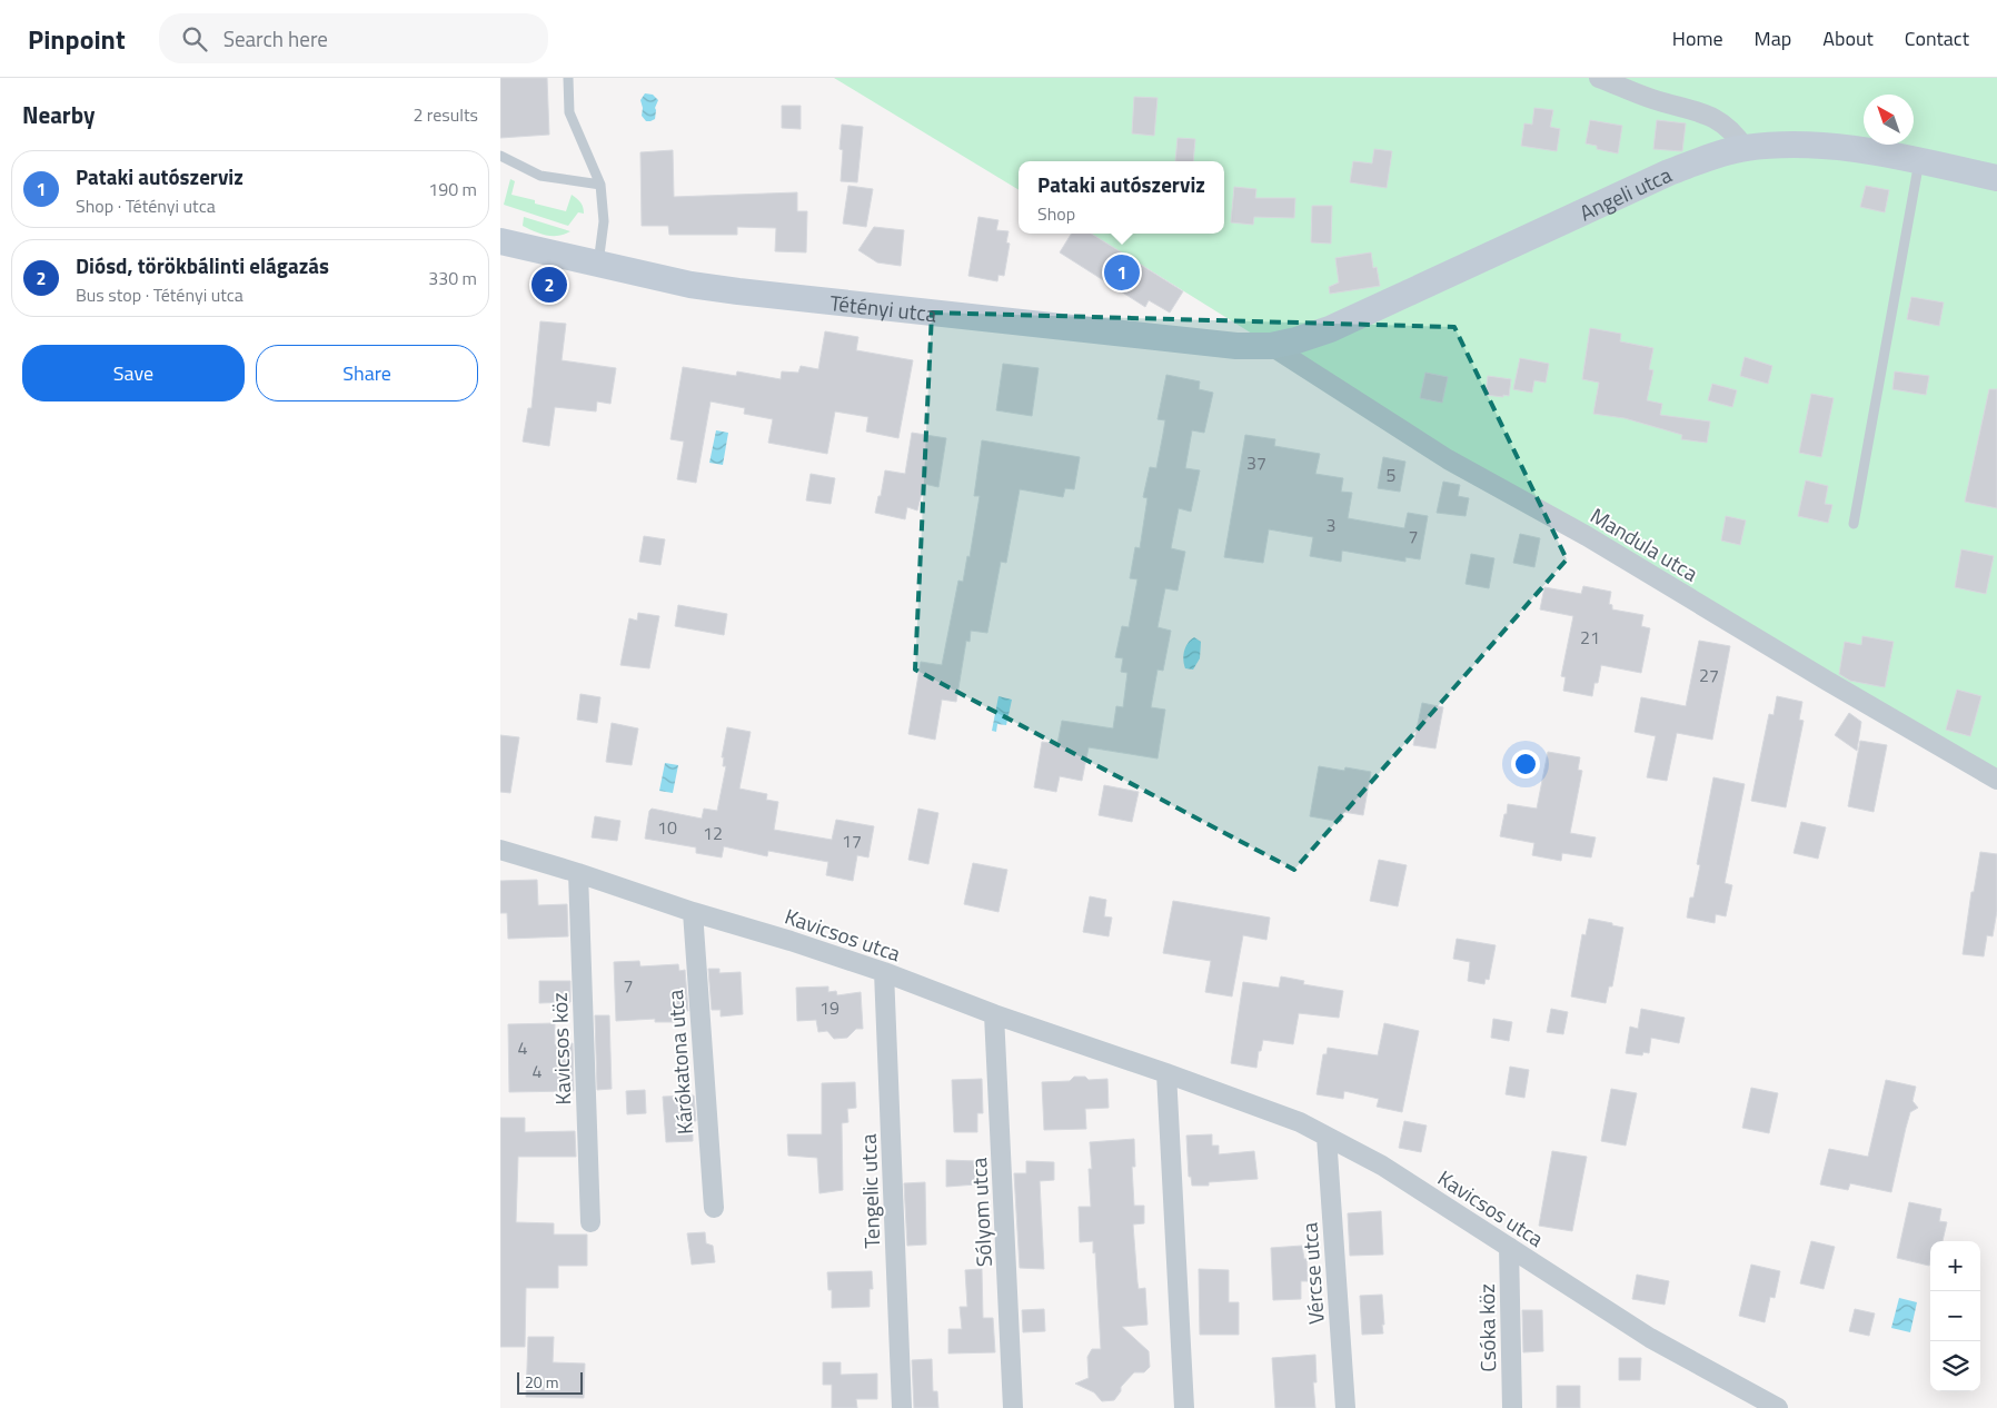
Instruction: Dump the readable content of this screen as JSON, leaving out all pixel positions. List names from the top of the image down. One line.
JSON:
{"streets":{"street":["Angeli utca","Tétényi utca","Mandula utca","Kavicsos utca","Kavicsos köz","Kárókatona utca","Tengelic utca","Sólyom utca","Vércse utca","Csóka köz"]},"crossings":[["Angeli utca","Tétényi utca"],["Angeli utca","Mandula utca"],["Tétényi utca","Mandula utca"],["Kavicsos utca","Kavicsos köz"],["Kavicsos utca","Kárókatona utca"],["Kavicsos utca","Tengelic utca"],["Kavicsos utca","Sólyom utca"],["Kavicsos utca","Vércse utca"],["Kavicsos utca","Csóka köz"]],"house_numbers":["37","5","3","7","21","27","10","12","17","7","19","4","4"],"scale_bar":"20 m","north":"top left","page":{"header":"Pinpoint","search":"Search here","nav":["Home","Map","About","Contact"],"heading":["Nearby","2 results"],"list":[{"mark":"1","name":"Pataki autószerviz","note":"Shop · Tétényi utca","value":"190 m"},{"mark":"2","name":"Diósd, törökbálinti elágazás","note":"Bus stop · Tétényi utca","value":"330 m"}],"popup":["Pataki autószerviz","Shop"],"pins":["1","2"],"buttons":["Save","Share"],"map_buttons":["+","−"],"scale":"20 m"}}
